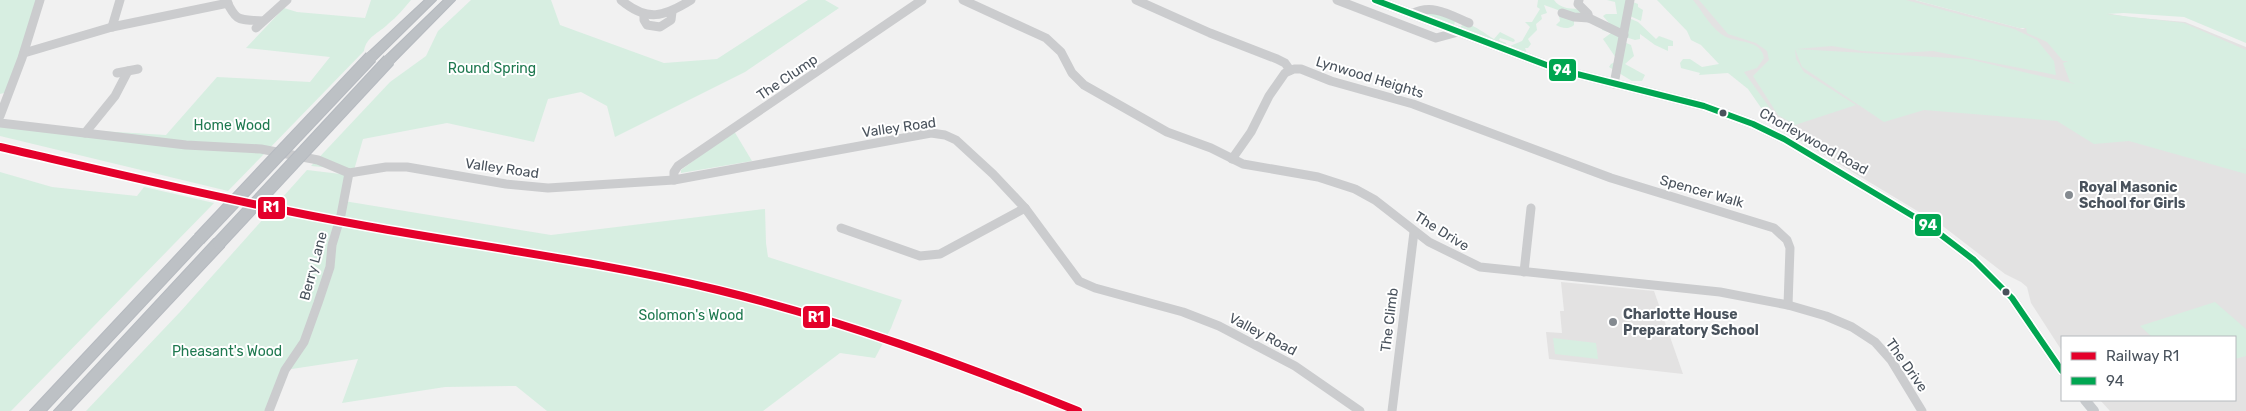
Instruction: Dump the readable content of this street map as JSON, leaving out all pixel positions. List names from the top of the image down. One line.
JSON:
{"streets":{"main road":["Chorleywood Road"],"street":["The Clump","Lynwood Heights","Valley Road","Spencer Walk","The Drive","Berry Lane","The Climb"]},"crossings":[["The Clump","Valley Road"],["Lynwood Heights","Spencer Walk"],["Valley Road","Berry Lane"],["Spencer Walk","The Drive"],["The Drive","The Climb"]],"parks":["Round Spring","Home Wood","Solomon's Wood","Pheasant's Wood"],"places":["Royal Masonic School for Girls","Charlotte House Preparatory School"],"lines":["transit line 94","rail line R1"],"legend":["Railway R1","94"]}
